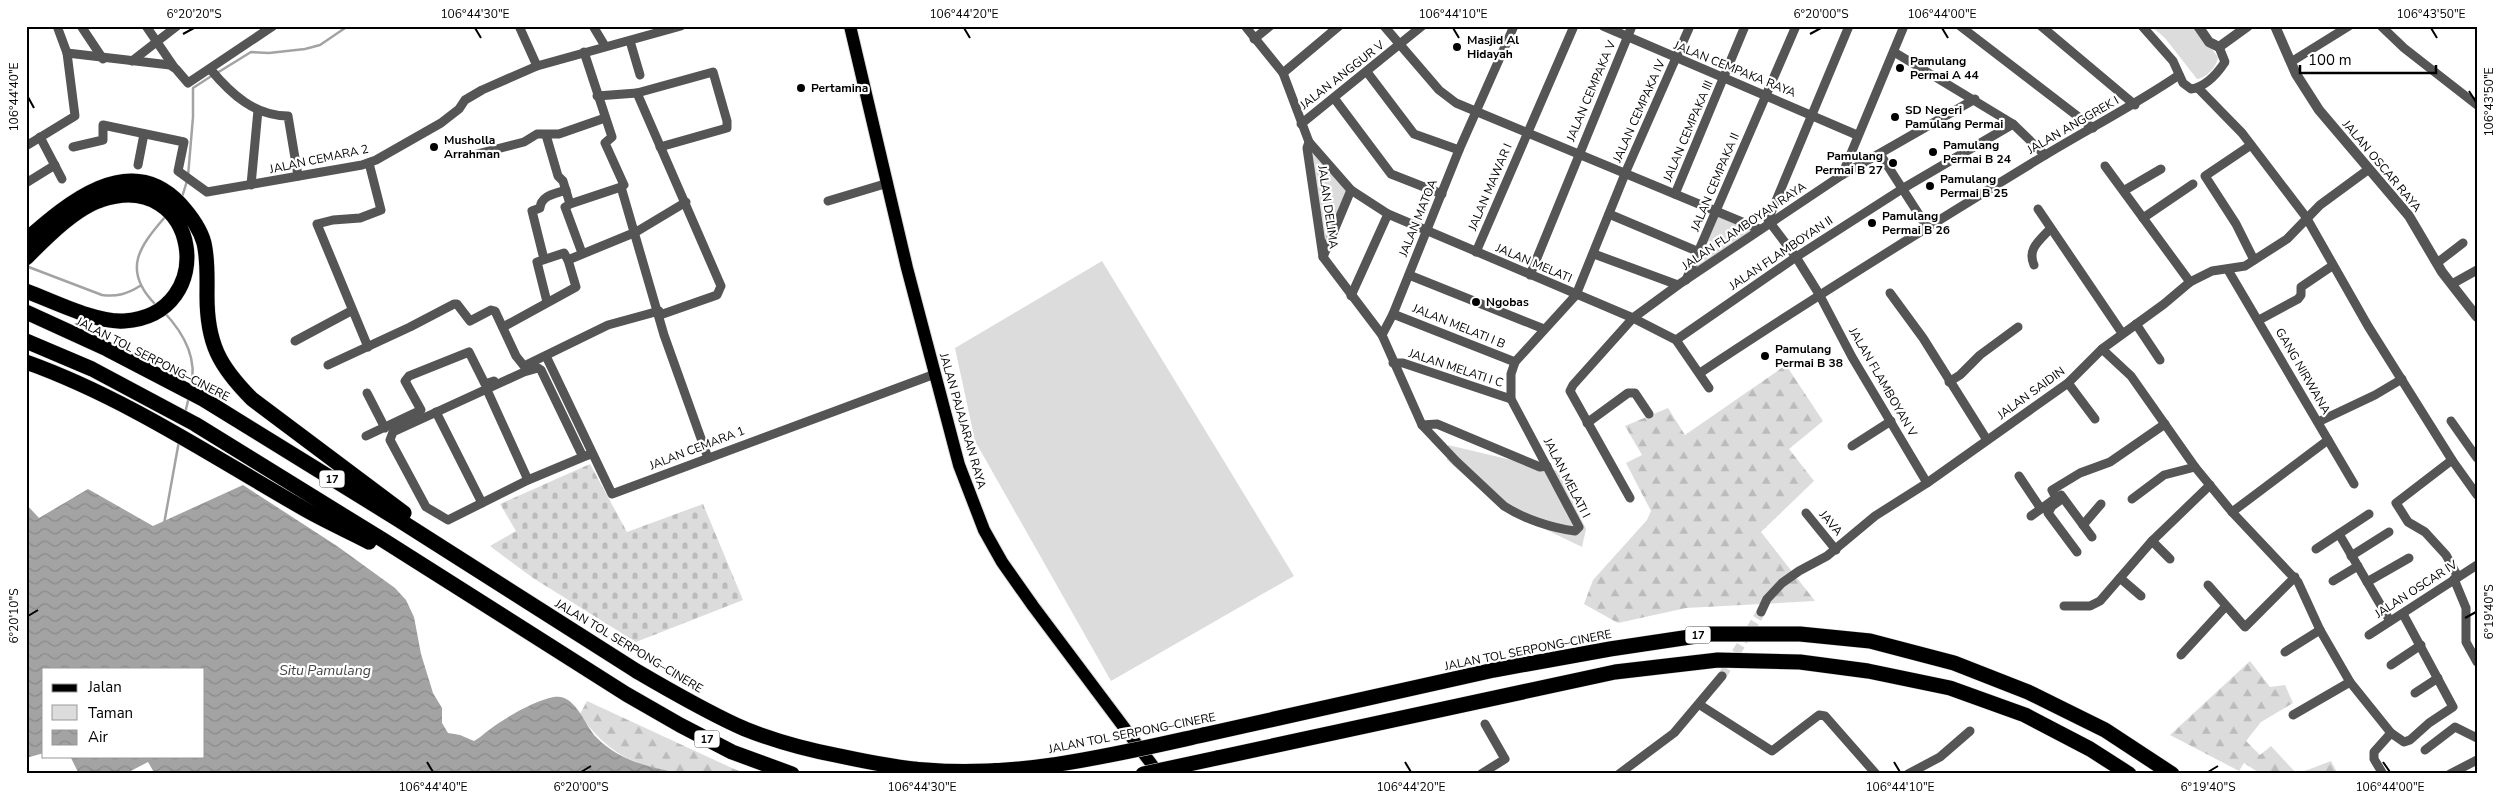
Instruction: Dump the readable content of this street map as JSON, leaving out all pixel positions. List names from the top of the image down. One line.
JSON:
{"streets":{"highway":["JALAN TOL SERPONG–CINERE","17"],"main road":["JALAN PAJAJARAN RAYA"],"street":["JALAN CEMPAKA RAYA","JALAN ANGGUR V","JALAN CEMPAKA V","JALAN CEMPAKA IV","JALAN ANGGREK I","JALAN CEMPAKA III","JALAN CEMARA 2","JALAN OSCAR RAYA","JALAN CEMPAKA II","JALAN MAWAR I","JALAN DELIMA","JALAN MATOA","JALAN FLAMBOYAN RAYA","JALAN FLAMBOYAN II","JALAN MELATI","JALAN MELATI I B","JALAN MELATI I C","GANG NIRWANA","JALAN FLAMBOYAN V","JALAN SAIDIN","JALAN CEMARA 1","JALAN MELATI I","JAVA","JALAN OSCAR IV"]},"crossings":[["JALAN CEMPAKA RAYA","JALAN CEMPAKA V"],["JALAN CEMPAKA RAYA","JALAN CEMPAKA IV"],["JALAN CEMPAKA RAYA","JALAN CEMPAKA III"],["JALAN CEMPAKA RAYA","JALAN CEMPAKA II"],["JALAN ANGGUR V","JALAN DELIMA"],["JALAN CEMPAKA V","JALAN MELATI"],["JALAN CEMPAKA IV","JALAN MELATI"],["JALAN ANGGREK I","JALAN FLAMBOYAN V"],["JALAN OSCAR RAYA","JALAN SAIDIN"],["JALAN CEMPAKA II","JALAN FLAMBOYAN RAYA"],["JALAN MAWAR I","JALAN MELATI"],["JALAN DELIMA","JALAN MATOA"],["JALAN DELIMA","JALAN MELATI"],["JALAN DELIMA","JALAN MELATI I"],["JALAN MATOA","JALAN MELATI"],["JALAN MATOA","JALAN MELATI I B"],["JALAN MATOA","JALAN MELATI I"],["JALAN FLAMBOYAN RAYA","JALAN MELATI"],["JALAN FLAMBOYAN RAYA","JALAN FLAMBOYAN V"],["JALAN FLAMBOYAN II","JALAN MELATI"],["JALAN FLAMBOYAN II","JALAN FLAMBOYAN V"],["JALAN MELATI I B","JALAN MELATI I"],["JALAN MELATI I C","JALAN MELATI I"],["GANG NIRWANA","JALAN SAIDIN"],["JALAN FLAMBOYAN V","JALAN SAIDIN"],["JALAN SAIDIN","JAVA"],["JALAN PAJAJARAN RAYA","JALAN CEMARA 1"]],"water":["Situ Pamulang"],"places":["Masjid Al Hidayah","Pamulang Permai A 44","Pertamina","SD Negeri Pamulang Permai","Musholla Arrahman","Pamulang Permai B 24","Pamulang Permai B 27","Pamulang Permai B 25","Pamulang Permai B 26","Ngobas","Pamulang Permai B 38"],"legend":["Jalan","Taman","Air"],"scale_bar":"100 m","coordinates":["6°20'20\"S","106°44'30\"E","106°44'20\"E","106°44'10\"E","6°20'00\"S","106°44'00\"E","106°43'50\"E","106°44'40\"E","6°19'40\"S","6°20'10\"S"]}
